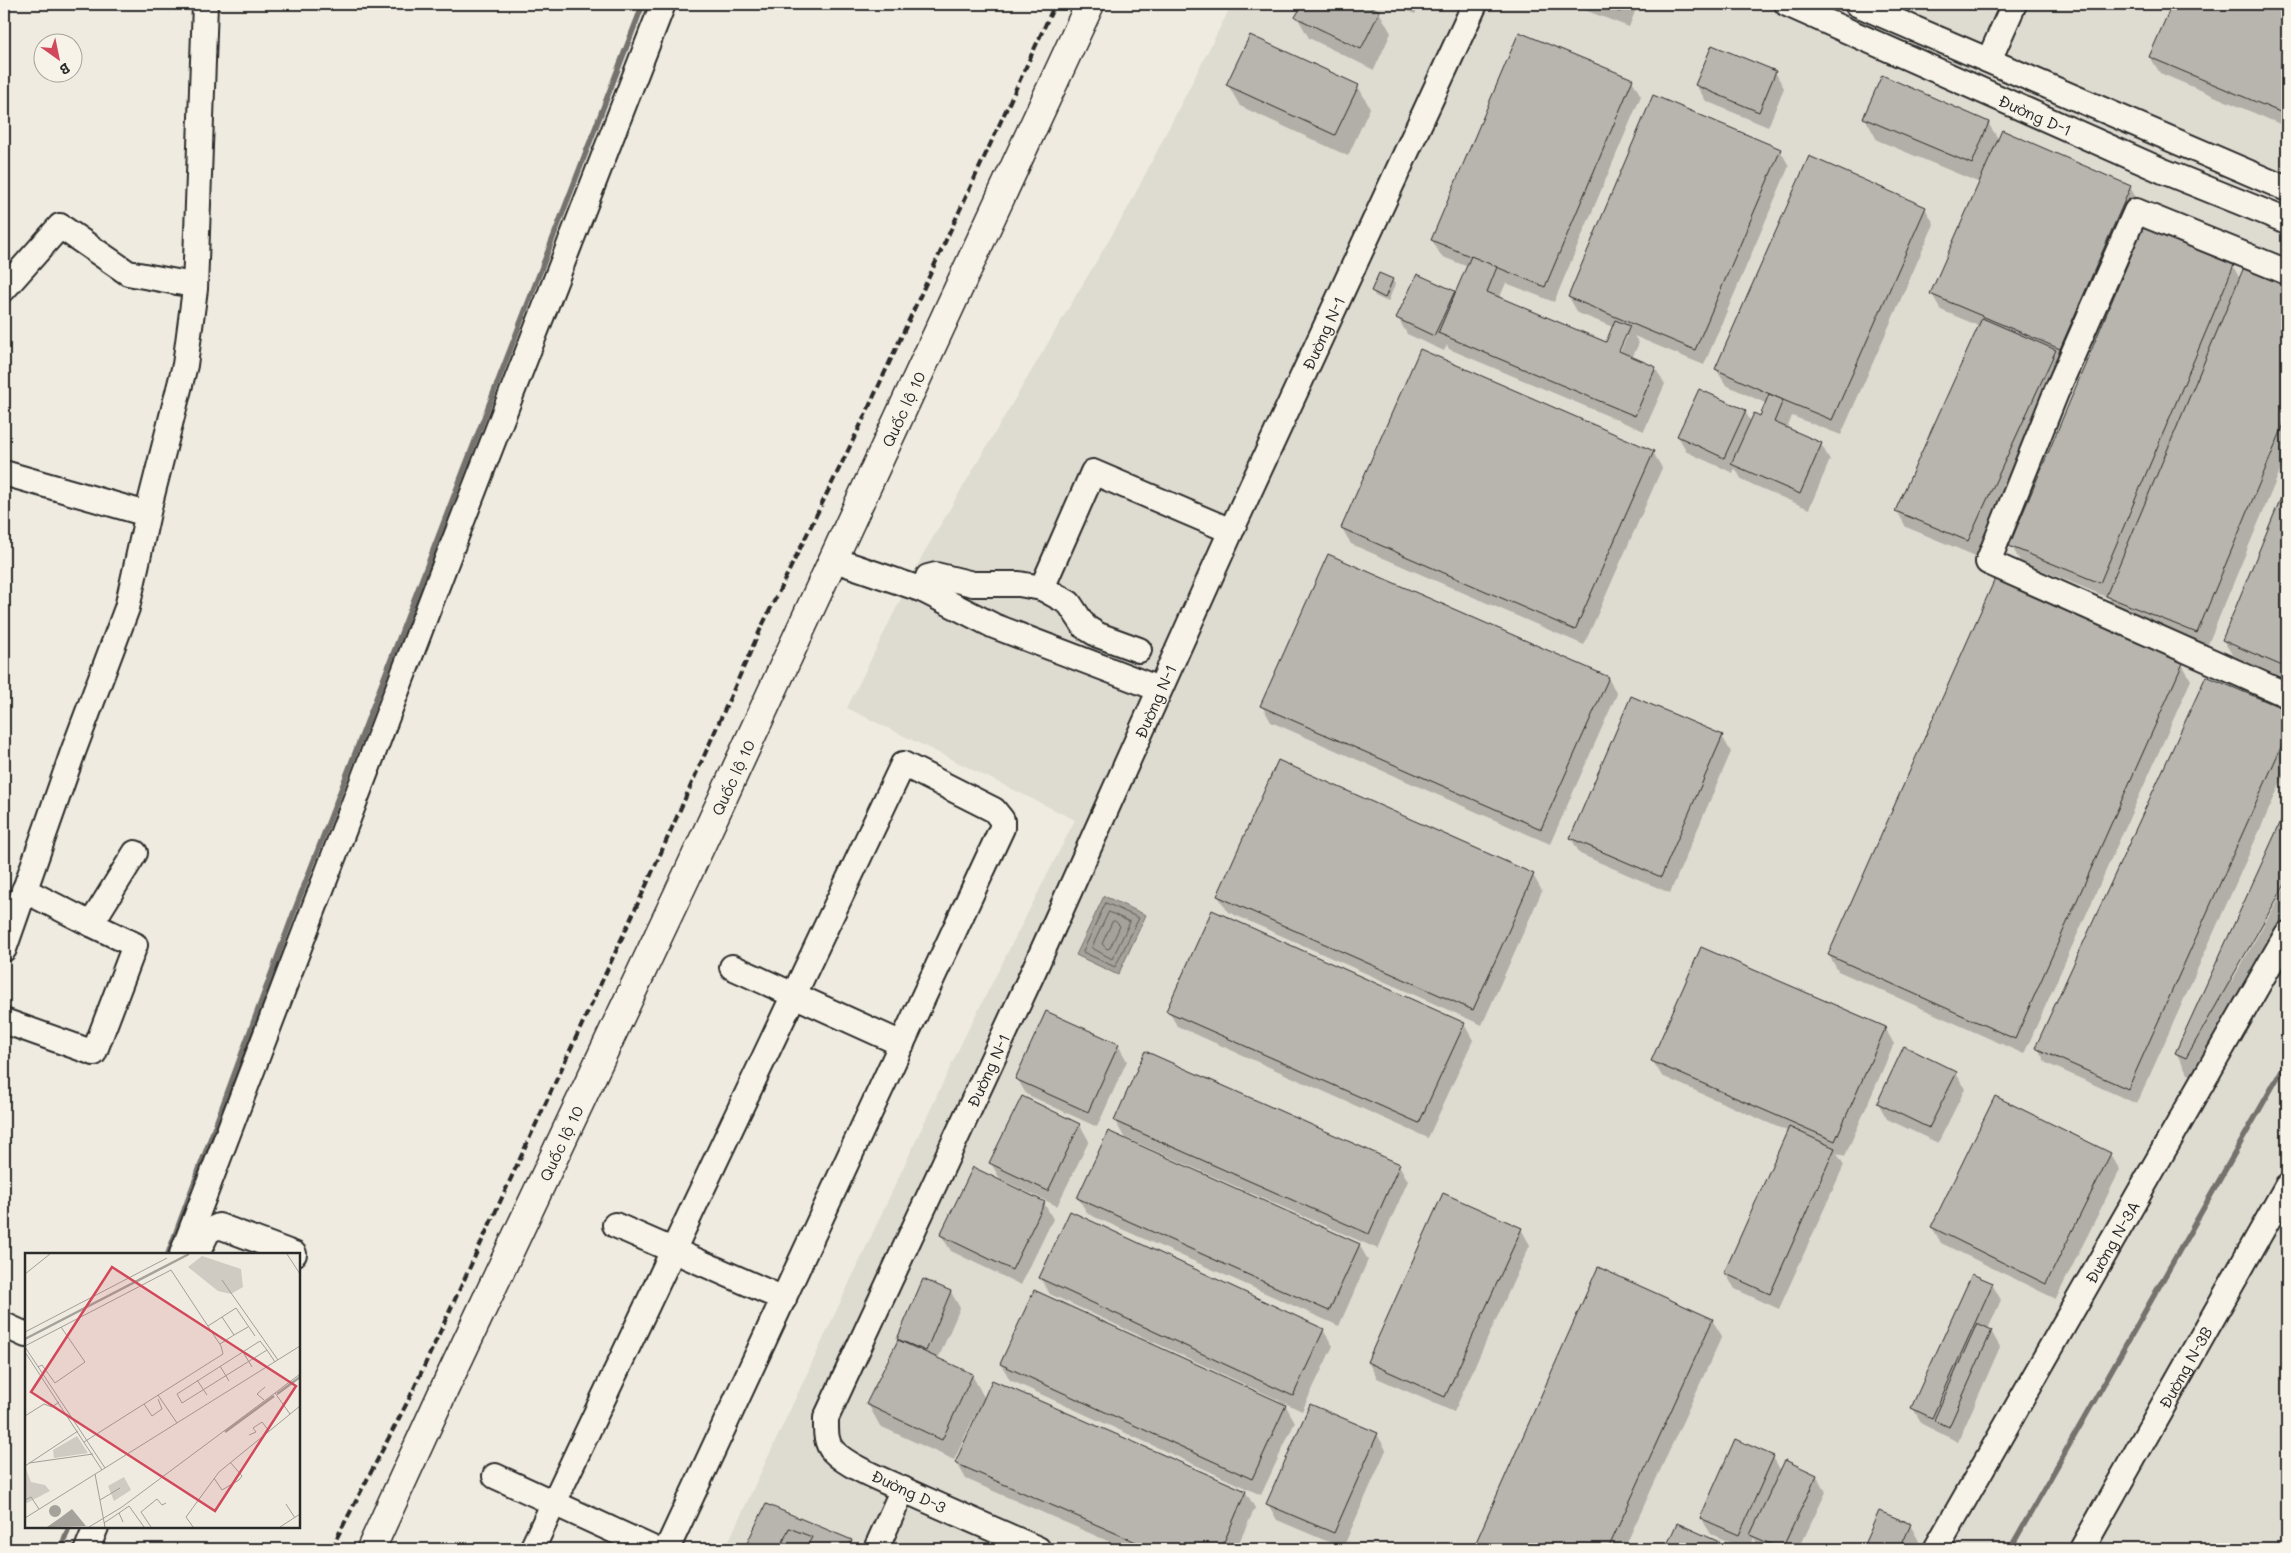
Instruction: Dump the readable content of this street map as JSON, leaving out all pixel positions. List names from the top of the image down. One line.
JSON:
{"streets":{"highway":["Quốc lộ 10"],"street":["Đường D-1","Đường N-1","Đường N-3A","Đường N-3B","Đường D-3"]},"crossings":[["Đường N-1","Đường D-3"]],"north":"bottom right"}
